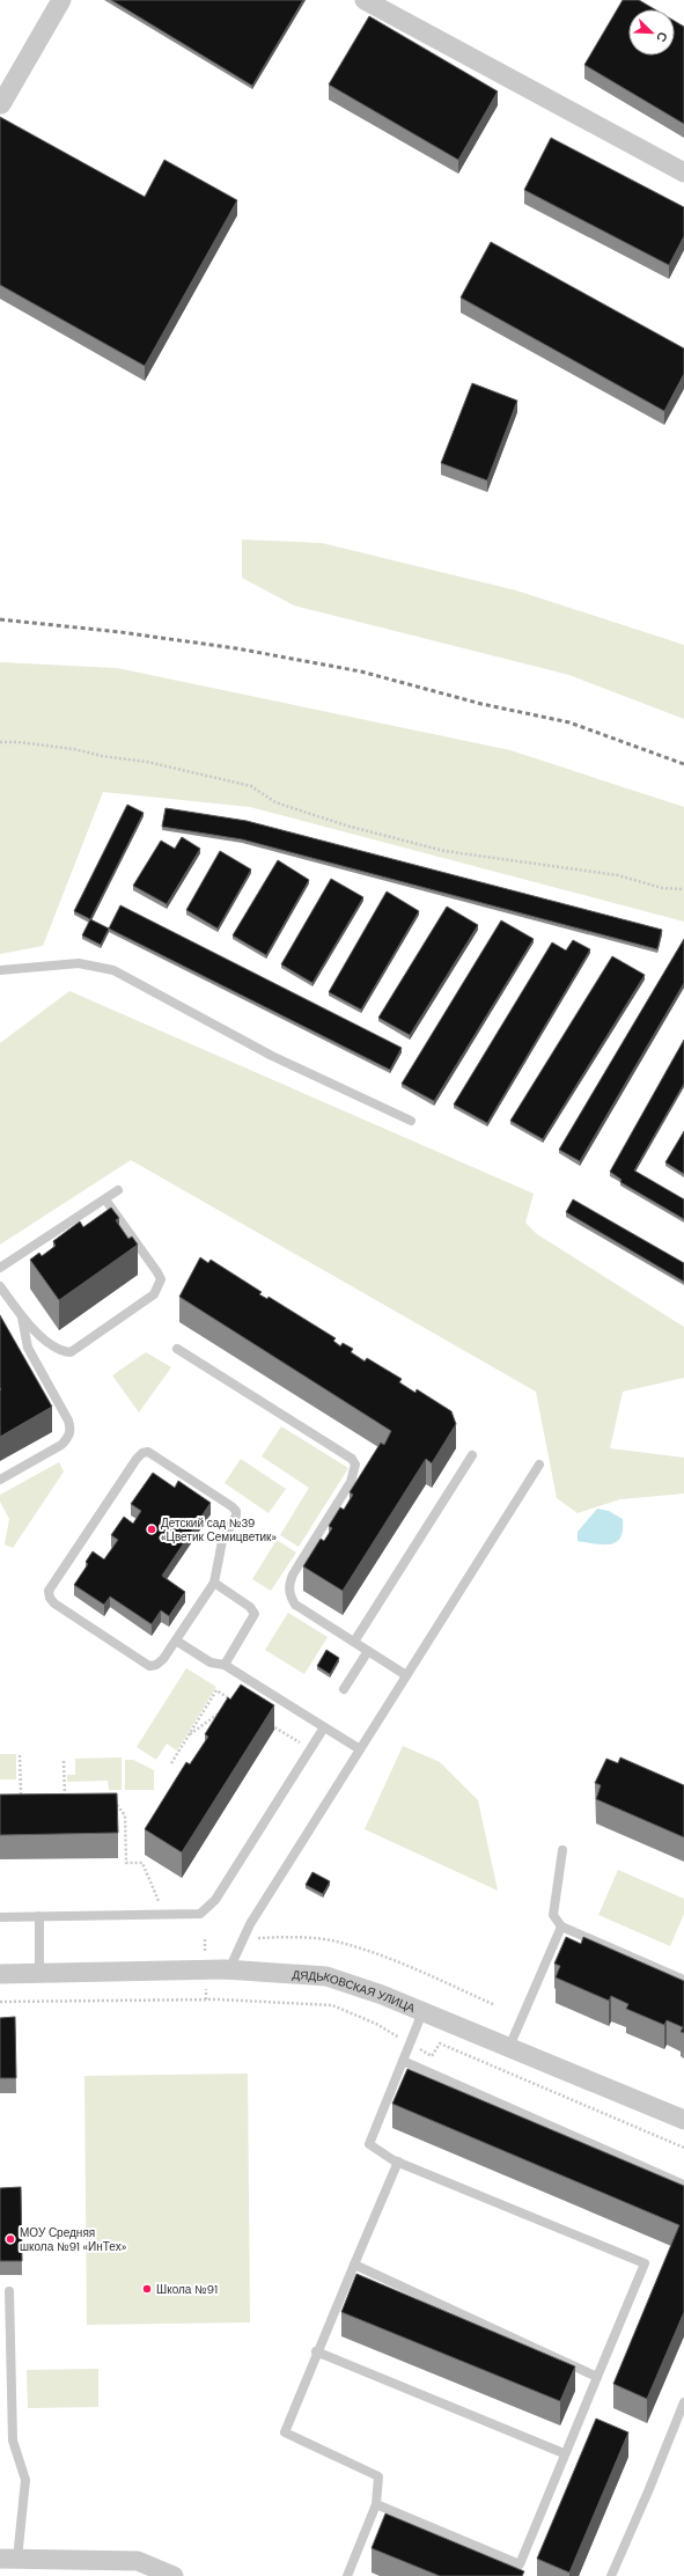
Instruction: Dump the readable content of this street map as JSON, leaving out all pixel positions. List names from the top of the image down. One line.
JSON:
{"streets":{"street":["ДЯДЬКОВСКАЯ УЛИЦА"]},"places":["Детский сад №39 «Цветик Семицветик»","МОУ Средняя школа №91 «ИнТех»","Школа №91"],"north":"bottom right"}
